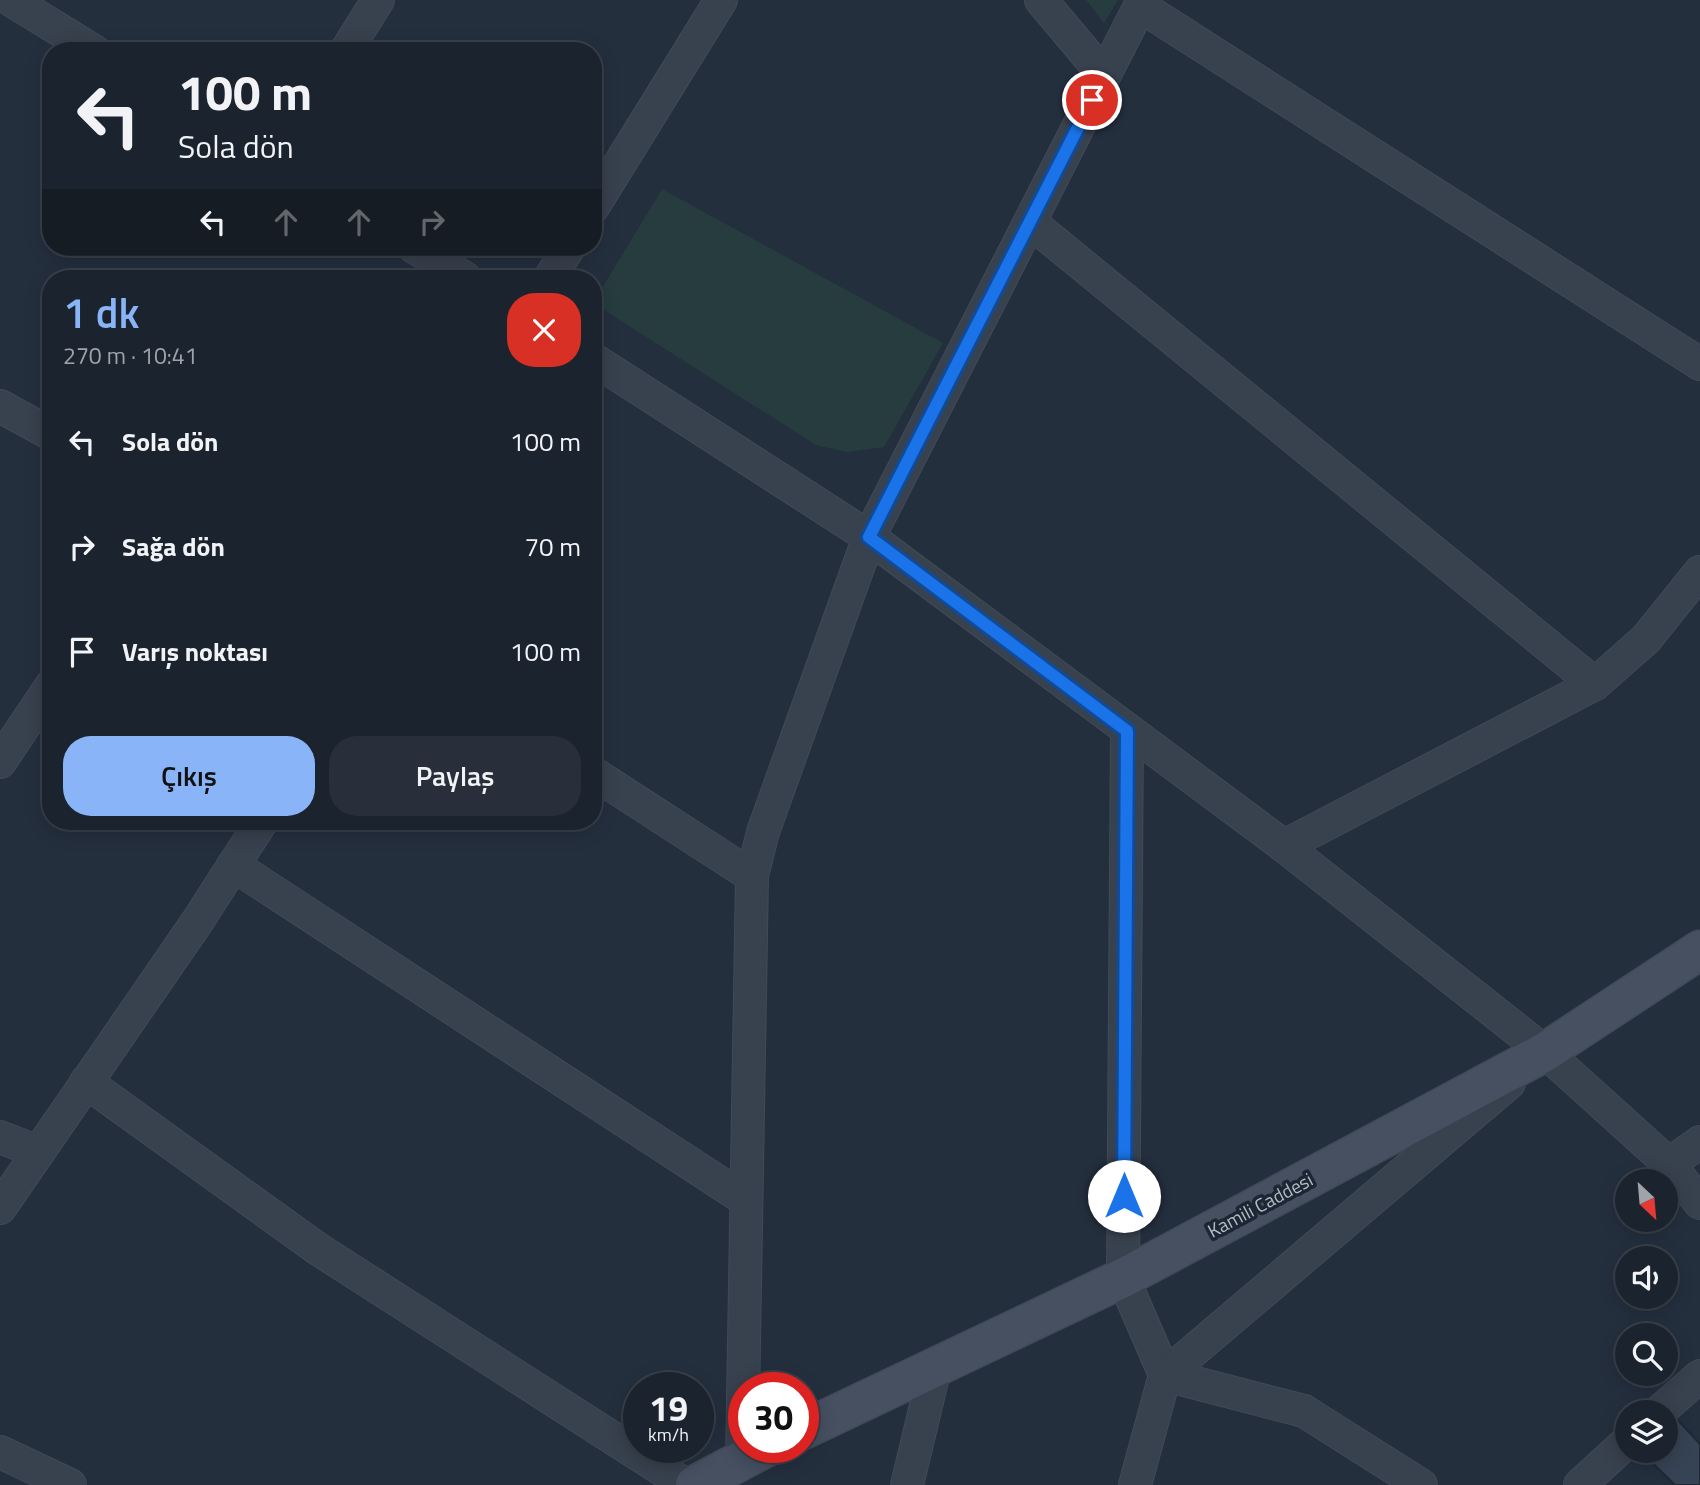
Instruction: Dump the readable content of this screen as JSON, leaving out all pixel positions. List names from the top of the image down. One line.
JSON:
{"streets":{"street":["Kamili Caddesi"]},"north":"bottom right","page":{"turn":["100 m","Sola dön"],"heading":["1 dk","270 m · 10:41"],"list":[{"name":"Sola dön","value":"100 m"},{"name":"Sağa dön","value":"70 m"},{"name":"Varış noktası","value":"100 m"}],"buttons":["Çıkış","Paylaş"],"speed":"19 km/h","limit":"30"}}
